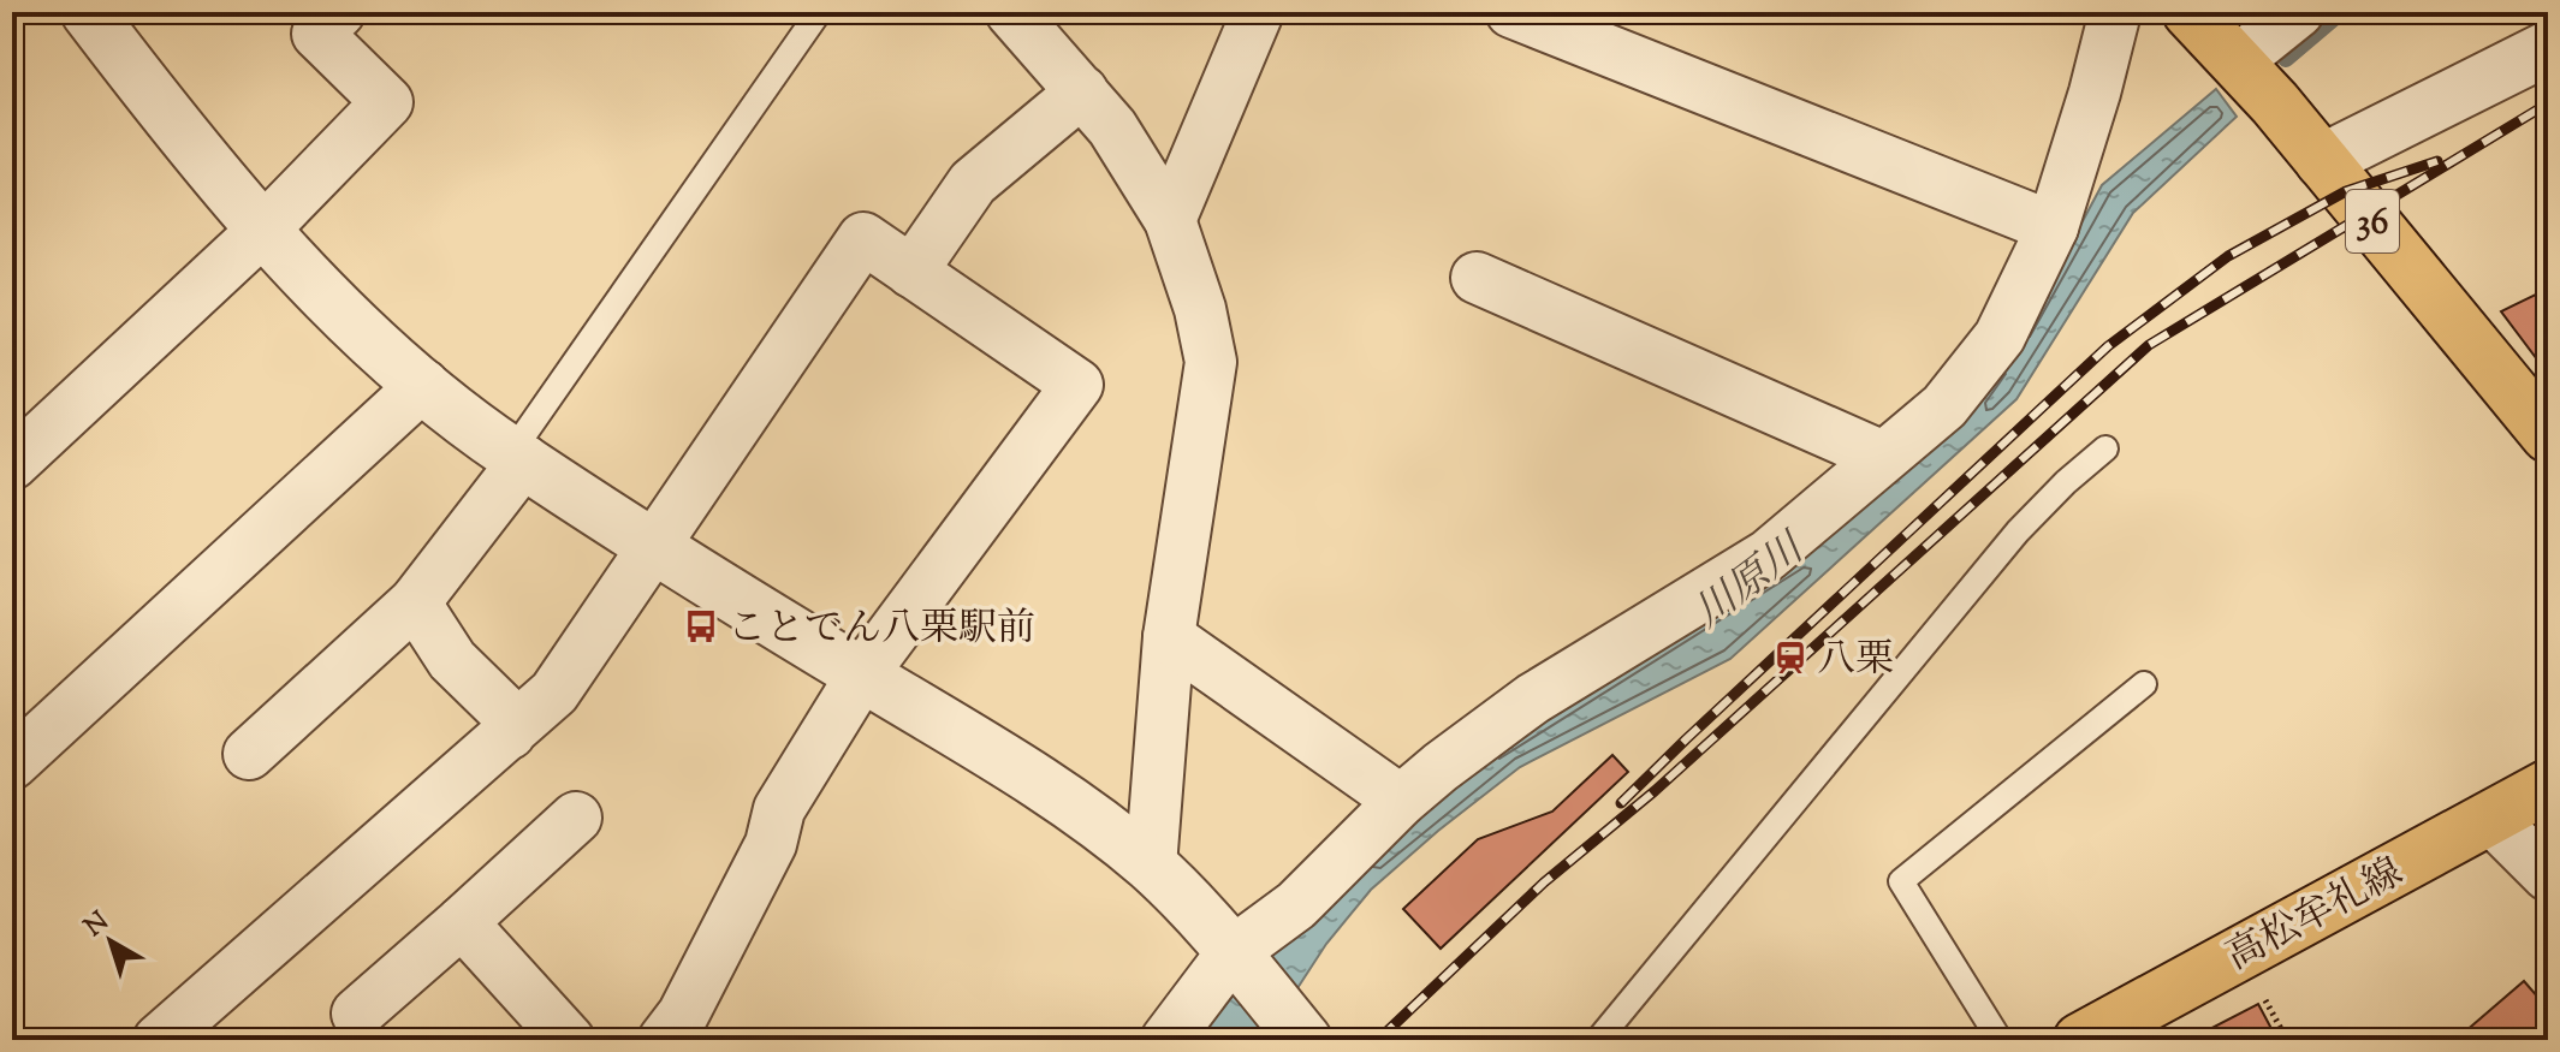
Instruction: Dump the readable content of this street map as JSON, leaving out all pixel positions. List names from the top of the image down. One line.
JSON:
{"streets":{"main road":["36","高松牟礼線"]},"water":["川原川"],"places":{"bus stop":["ことでん八栗駅前"],"station":["八栗"]},"north":"top left"}
